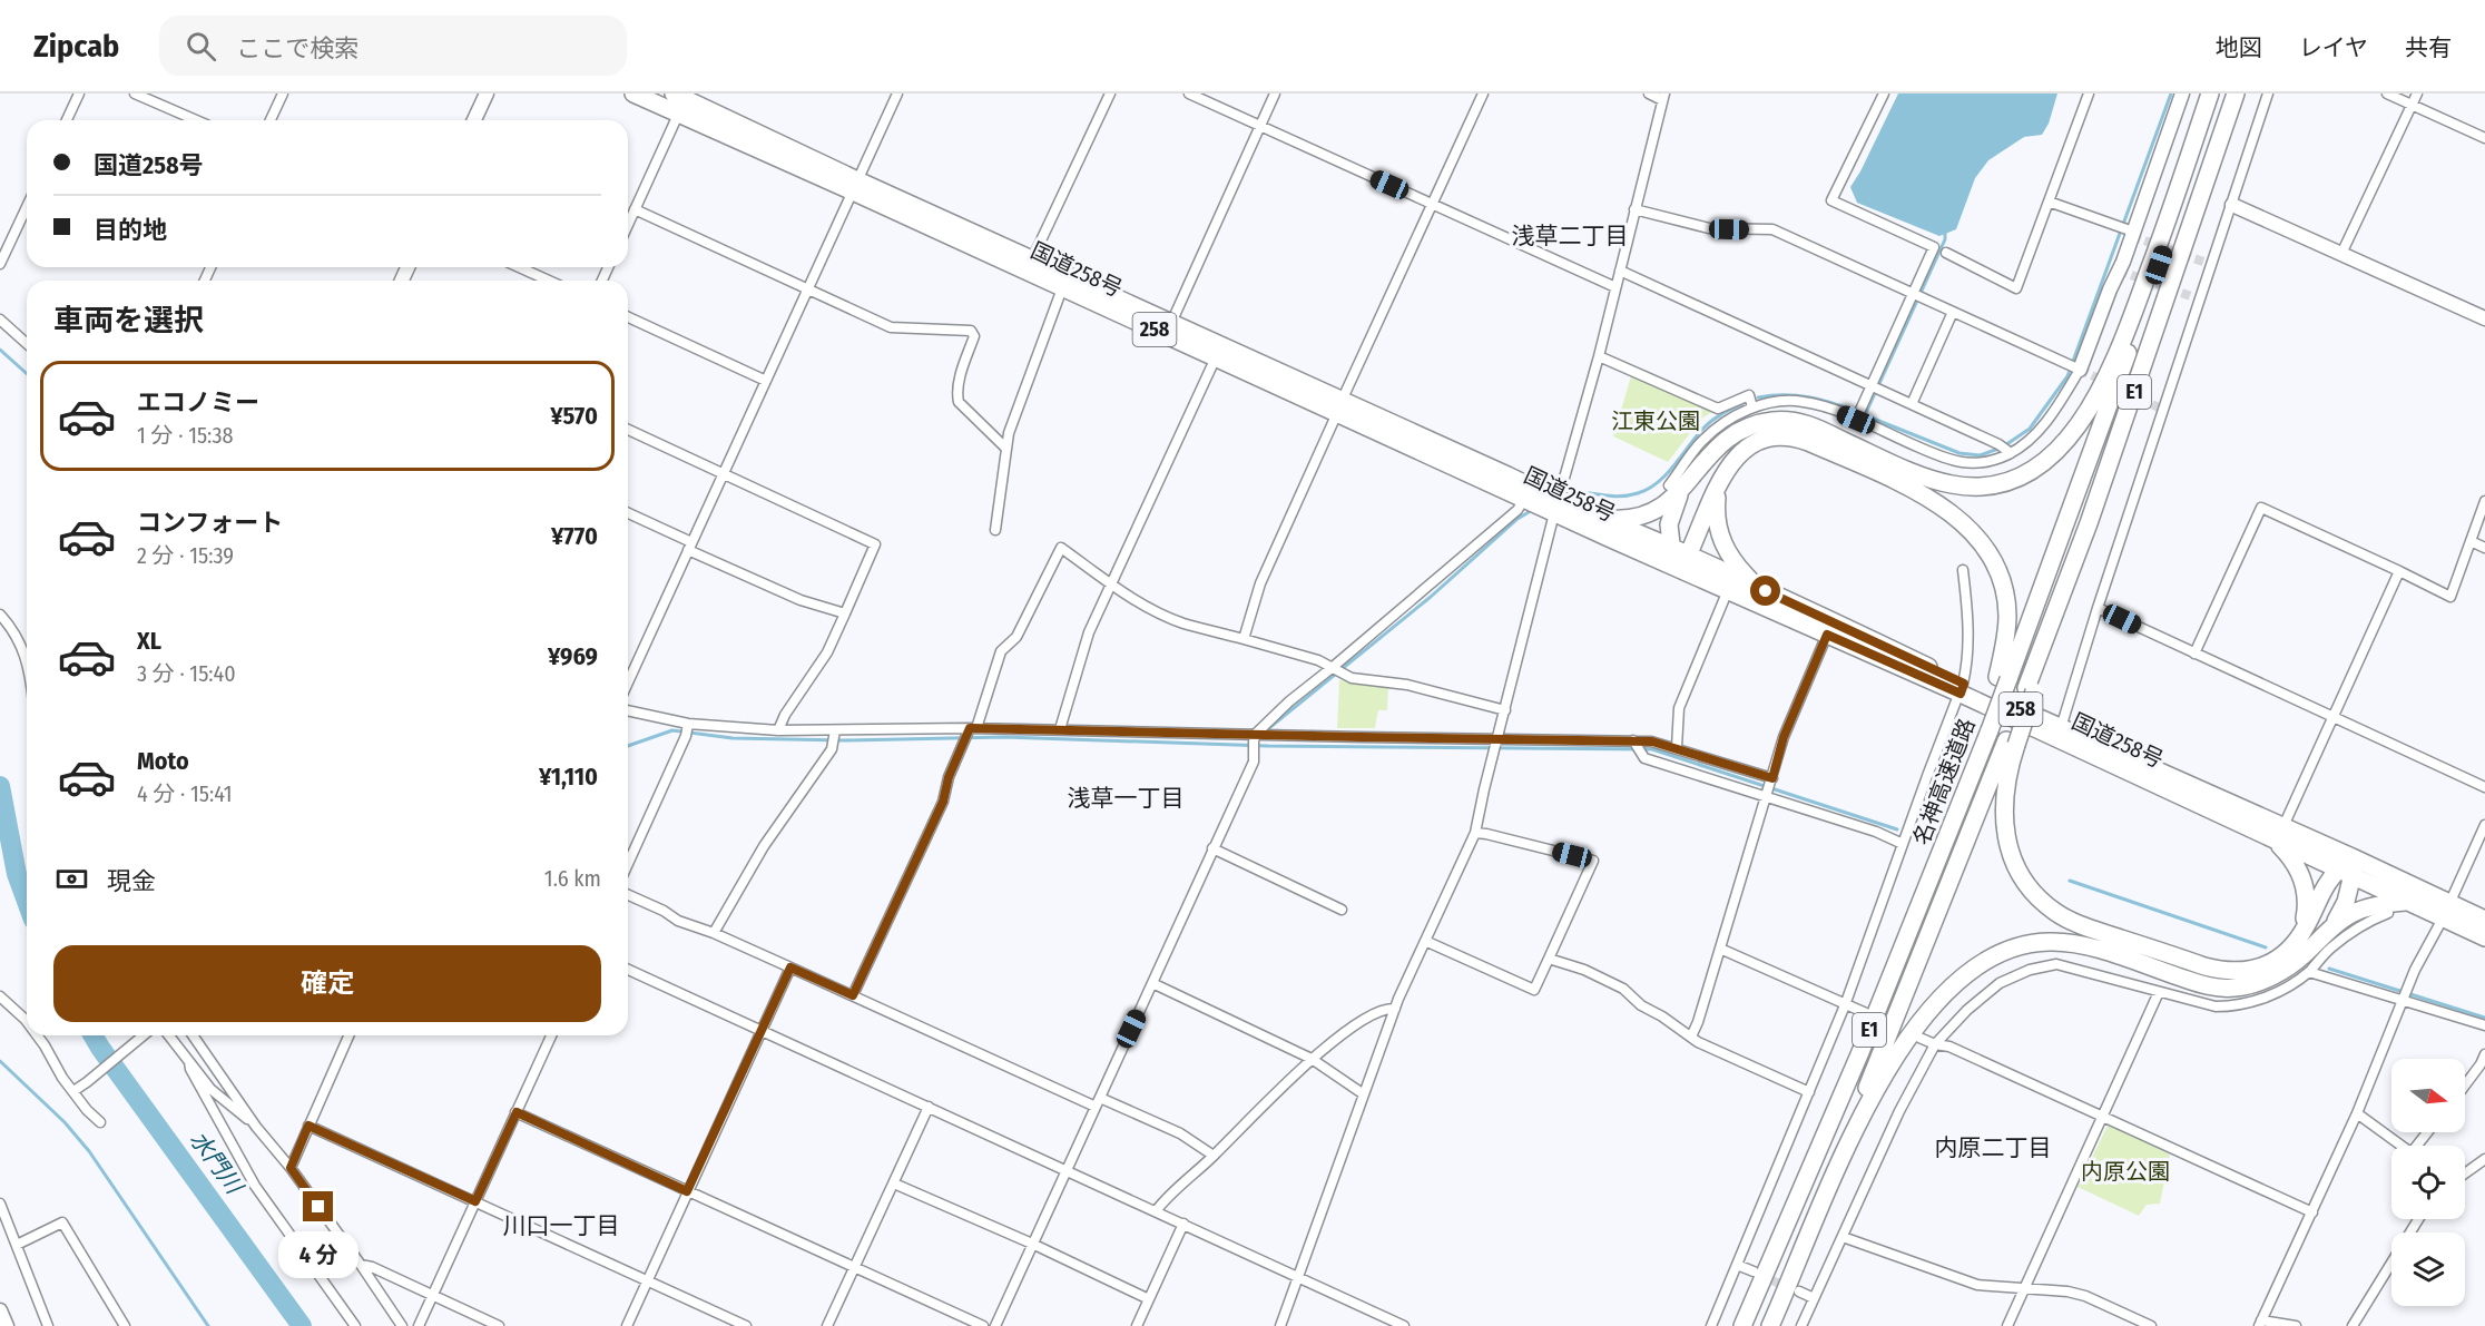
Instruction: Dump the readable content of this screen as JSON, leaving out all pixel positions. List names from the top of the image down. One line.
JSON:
{"streets":{"highway":["国道258号","258","E1","名神高速道路"]},"districts":["浅草二丁目","浅草一丁目","内原二丁目","川口一丁目"],"water":["水門川"],"parks":["江東公園","内原公園"],"north":"right","page":{"header":"Zipcab","search":"ここで検索","nav":["地図","レイヤ","共有"],"banner":["国道258号","目的地"],"heading":"車両を選択","list":[{"name":"エコノミー","note":"1 分 · 15:38","value":"¥570"},{"name":"コンフォート","note":"2 分 · 15:39","value":"¥770"},{"name":"XL","note":"3 分 · 15:40","value":"¥969"},{"name":"Moto","note":"4 分 · 15:41","value":"¥1,110"}],"pay":["現金","1.6 km"],"buttons":"確定","bubble":"4 分"}}
